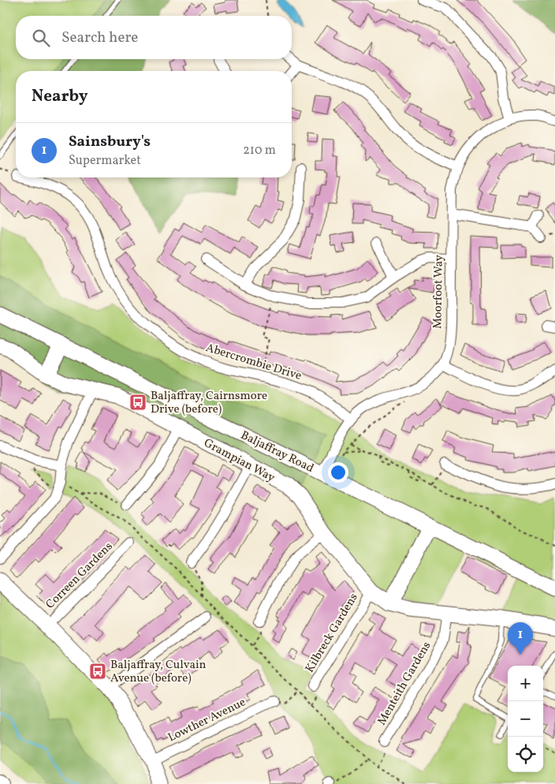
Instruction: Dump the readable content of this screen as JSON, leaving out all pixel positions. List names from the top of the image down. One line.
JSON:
{"streets":{"street":["Moorfoot Way","Abercrombie Drive","Baljaffray Road","Grampian Way","Correen Gardens","Kilbreck Gardens","Menteith Gardens","Lowther Avenue"]},"crossings":[["Moorfoot Way","Abercrombie Drive"],["Moorfoot Way","Baljaffray Road"],["Grampian Way","Kilbreck Gardens"],["Grampian Way","Menteith Gardens"]],"places":{"bus stop":["Baljaffray, Cairnsmore Drive (before)","Baljaffray, Culvain Avenue (before)"]},"page":{"search":"Search here","heading":"Nearby","list":[{"mark":"1","name":"Sainsbury's","note":"Supermarket","value":"210 m"}],"pins":"1","map_buttons":["+","−"]}}
